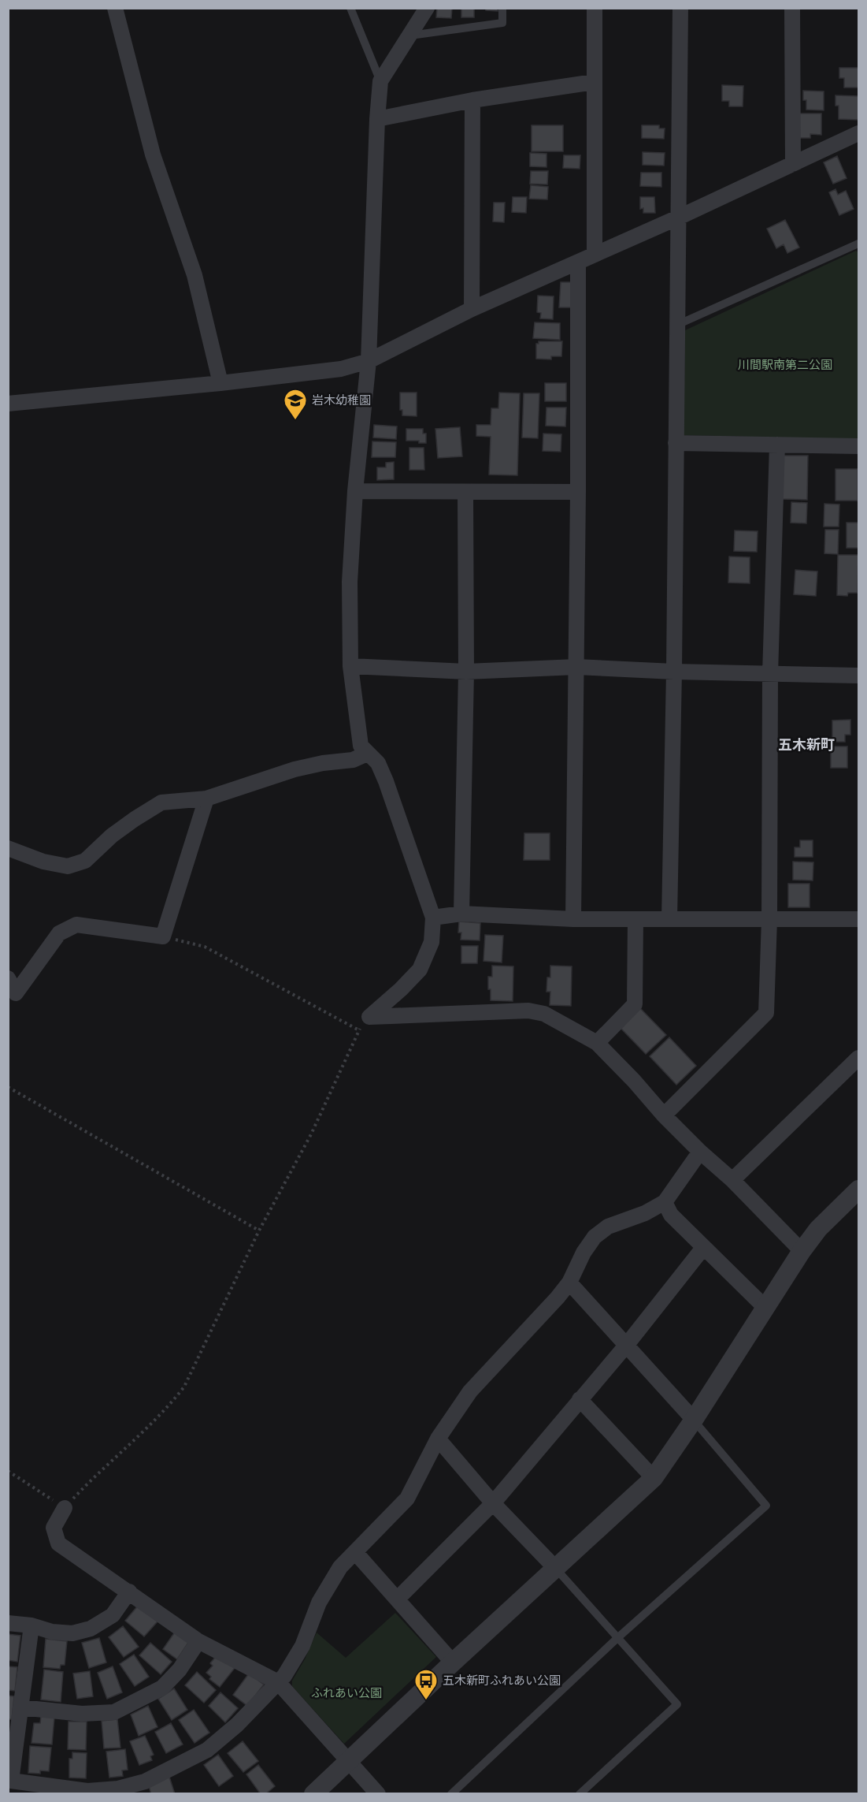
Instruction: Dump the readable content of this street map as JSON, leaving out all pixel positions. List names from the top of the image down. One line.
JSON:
{"districts":["五木新町"],"parks":["川間駅南第二公園","ふれあい公園"],"places":{"school or university":["岩木幼稚園"],"bus stop":["五木新町ふれあい公園"]}}
